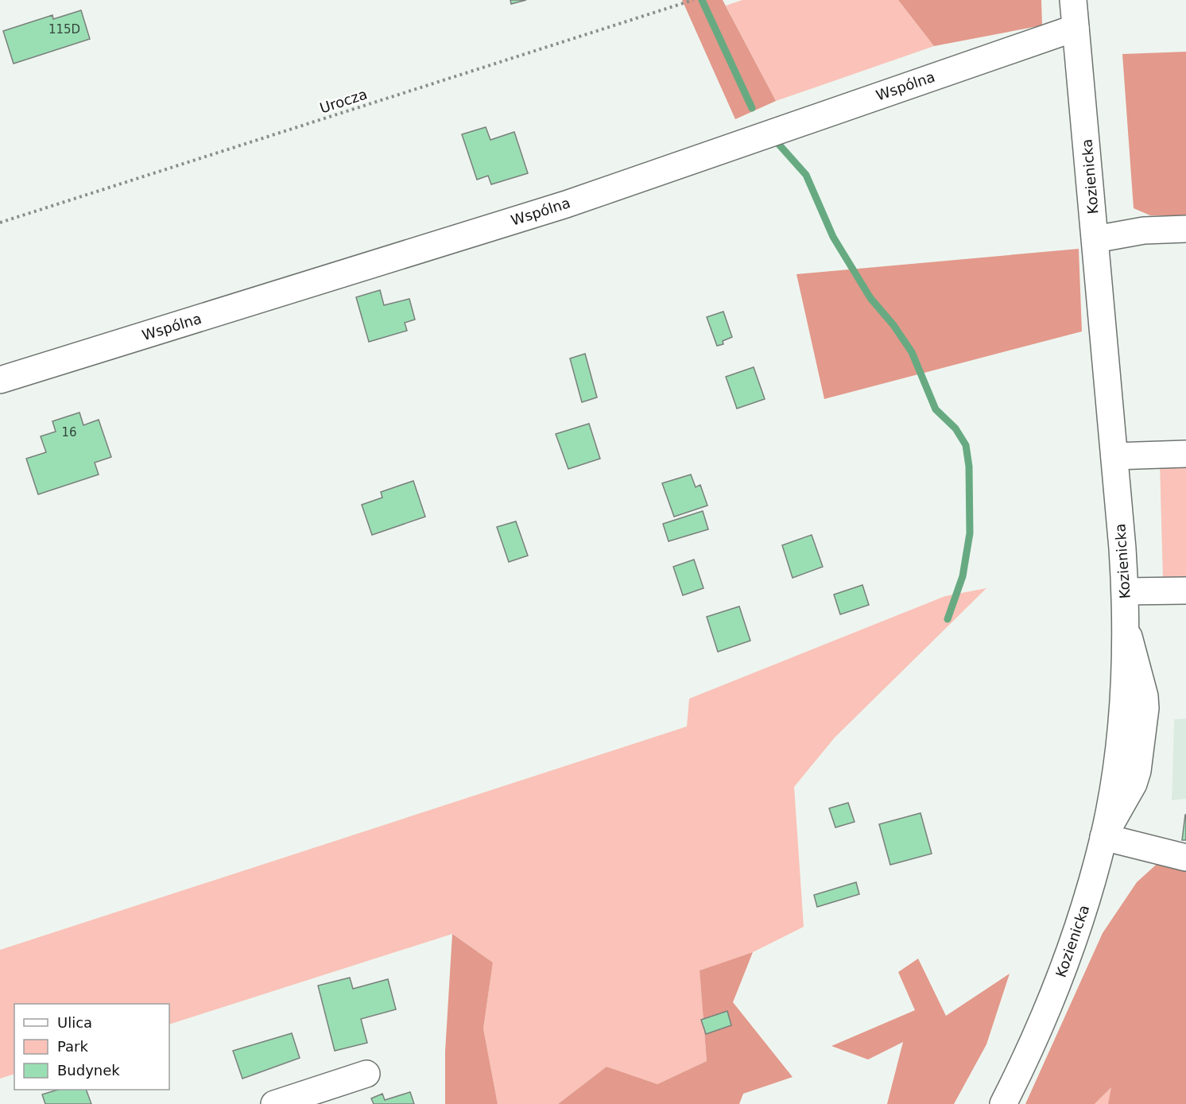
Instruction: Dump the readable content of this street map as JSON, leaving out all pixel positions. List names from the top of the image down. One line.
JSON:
{"streets":{"main road":["Wspólna","Kozienicka"],"path":["Urocza"]},"crossings":[["Wspólna","Kozienicka"]],"house_numbers":["115D","16"],"legend":["Ulica","Park","Budynek"]}
